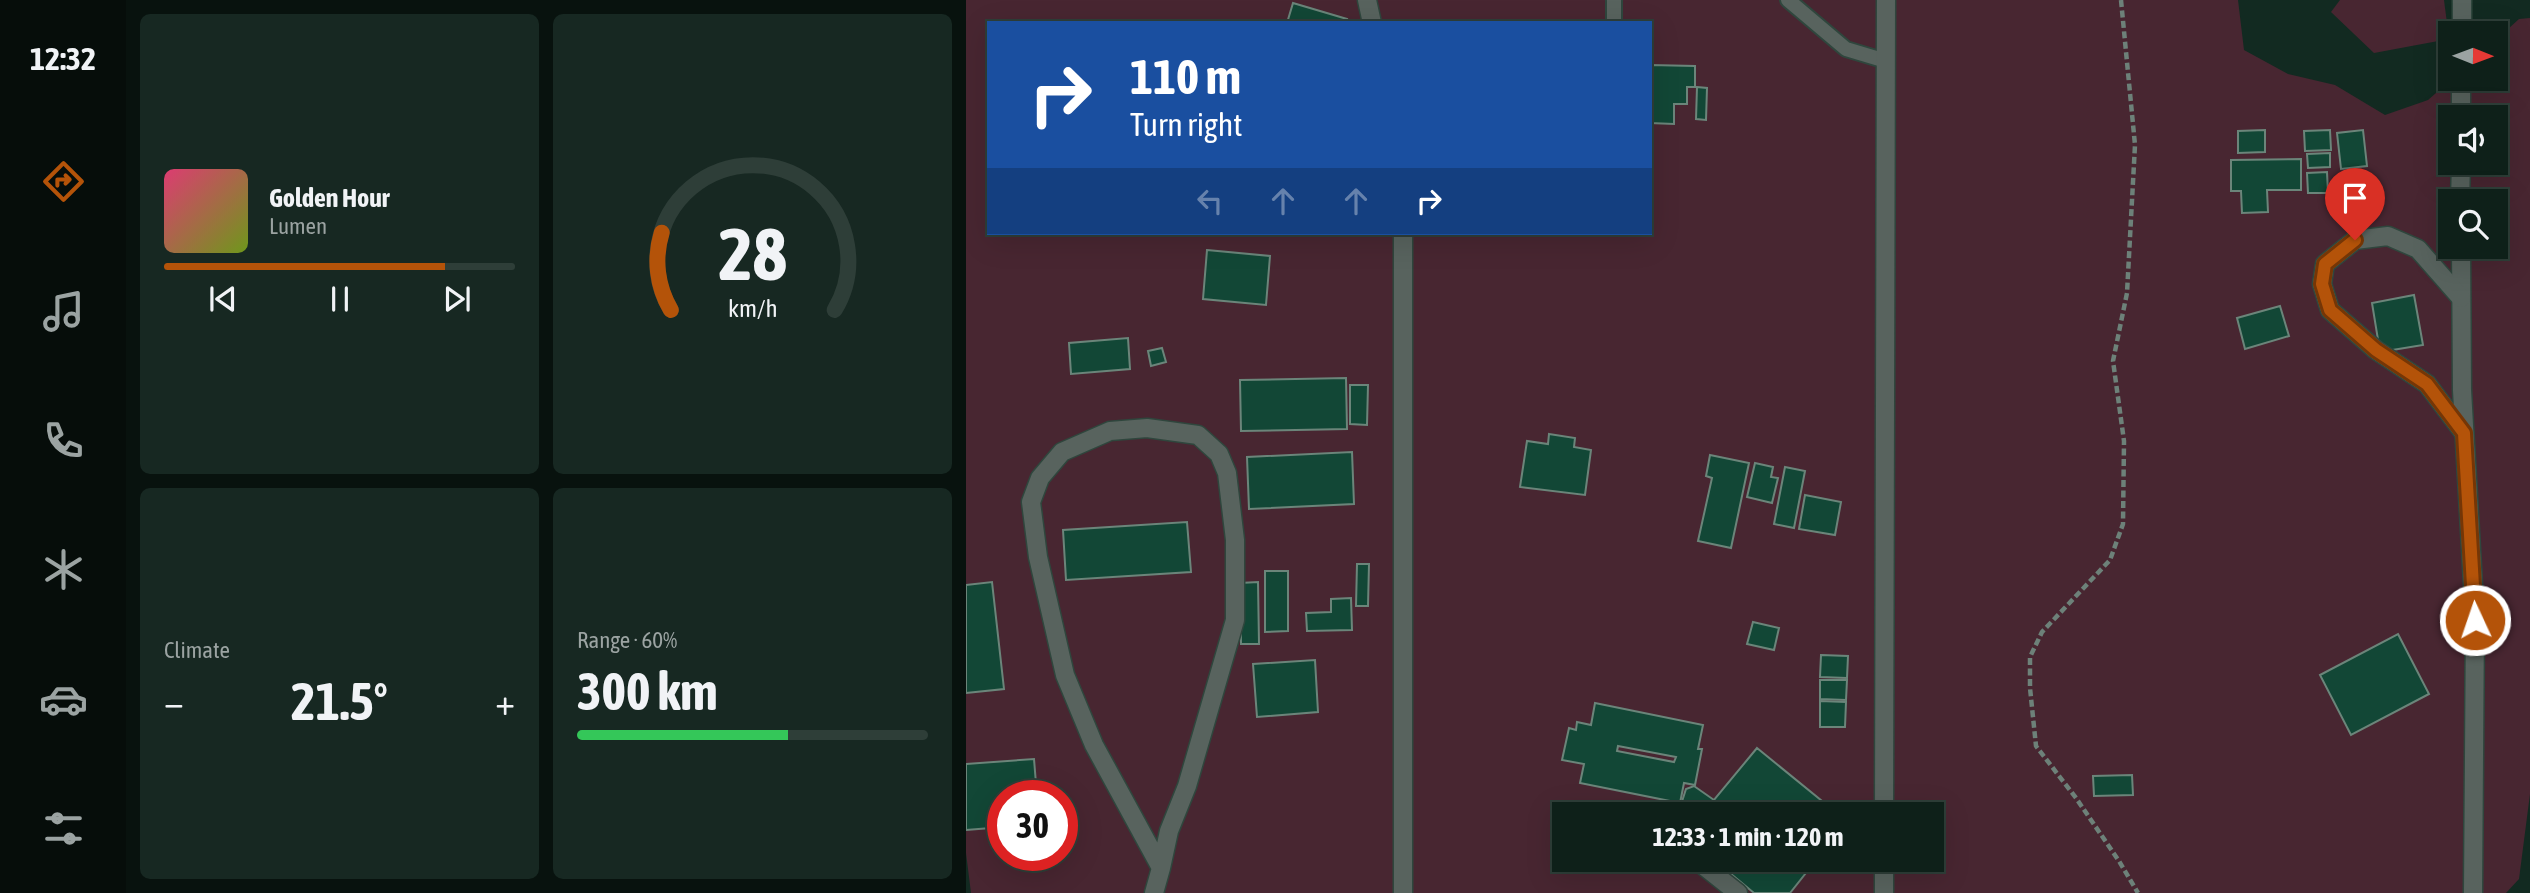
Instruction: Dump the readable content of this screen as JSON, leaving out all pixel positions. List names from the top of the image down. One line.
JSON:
{"north":"right","page":{"tabs":"12:32","turn":["110 m","Turn right"],"song":["Golden Hour","Lumen"],"tile":["Climate",["Range · 60%","300 km"]],"heat":["−","21.5°","+"],"limit":"30","trip":"12:33 · 1 min · 120 m","gauge":["28","km/h"]}}
